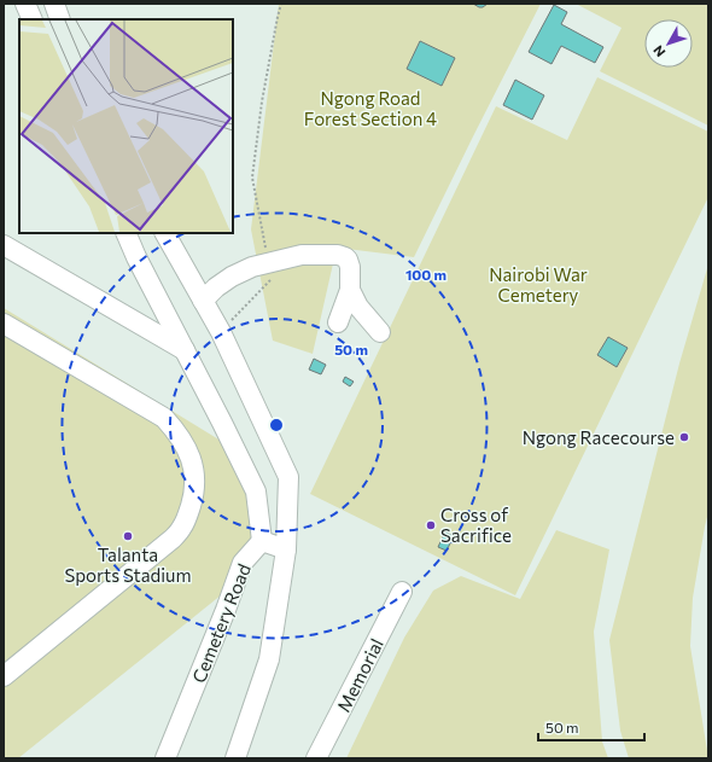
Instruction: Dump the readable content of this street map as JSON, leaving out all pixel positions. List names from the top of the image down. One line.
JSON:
{"streets":{"street":["Cemetery Road","Memorial"]},"parks":["Ngong Road Forest Section 4","Nairobi War Cemetery"],"places":["Ngong Racecourse","Cross of Sacrifice","Talanta Sports Stadium"],"scale_bar":"50 m","north":"bottom left","rings":["100 m","50 m"]}
